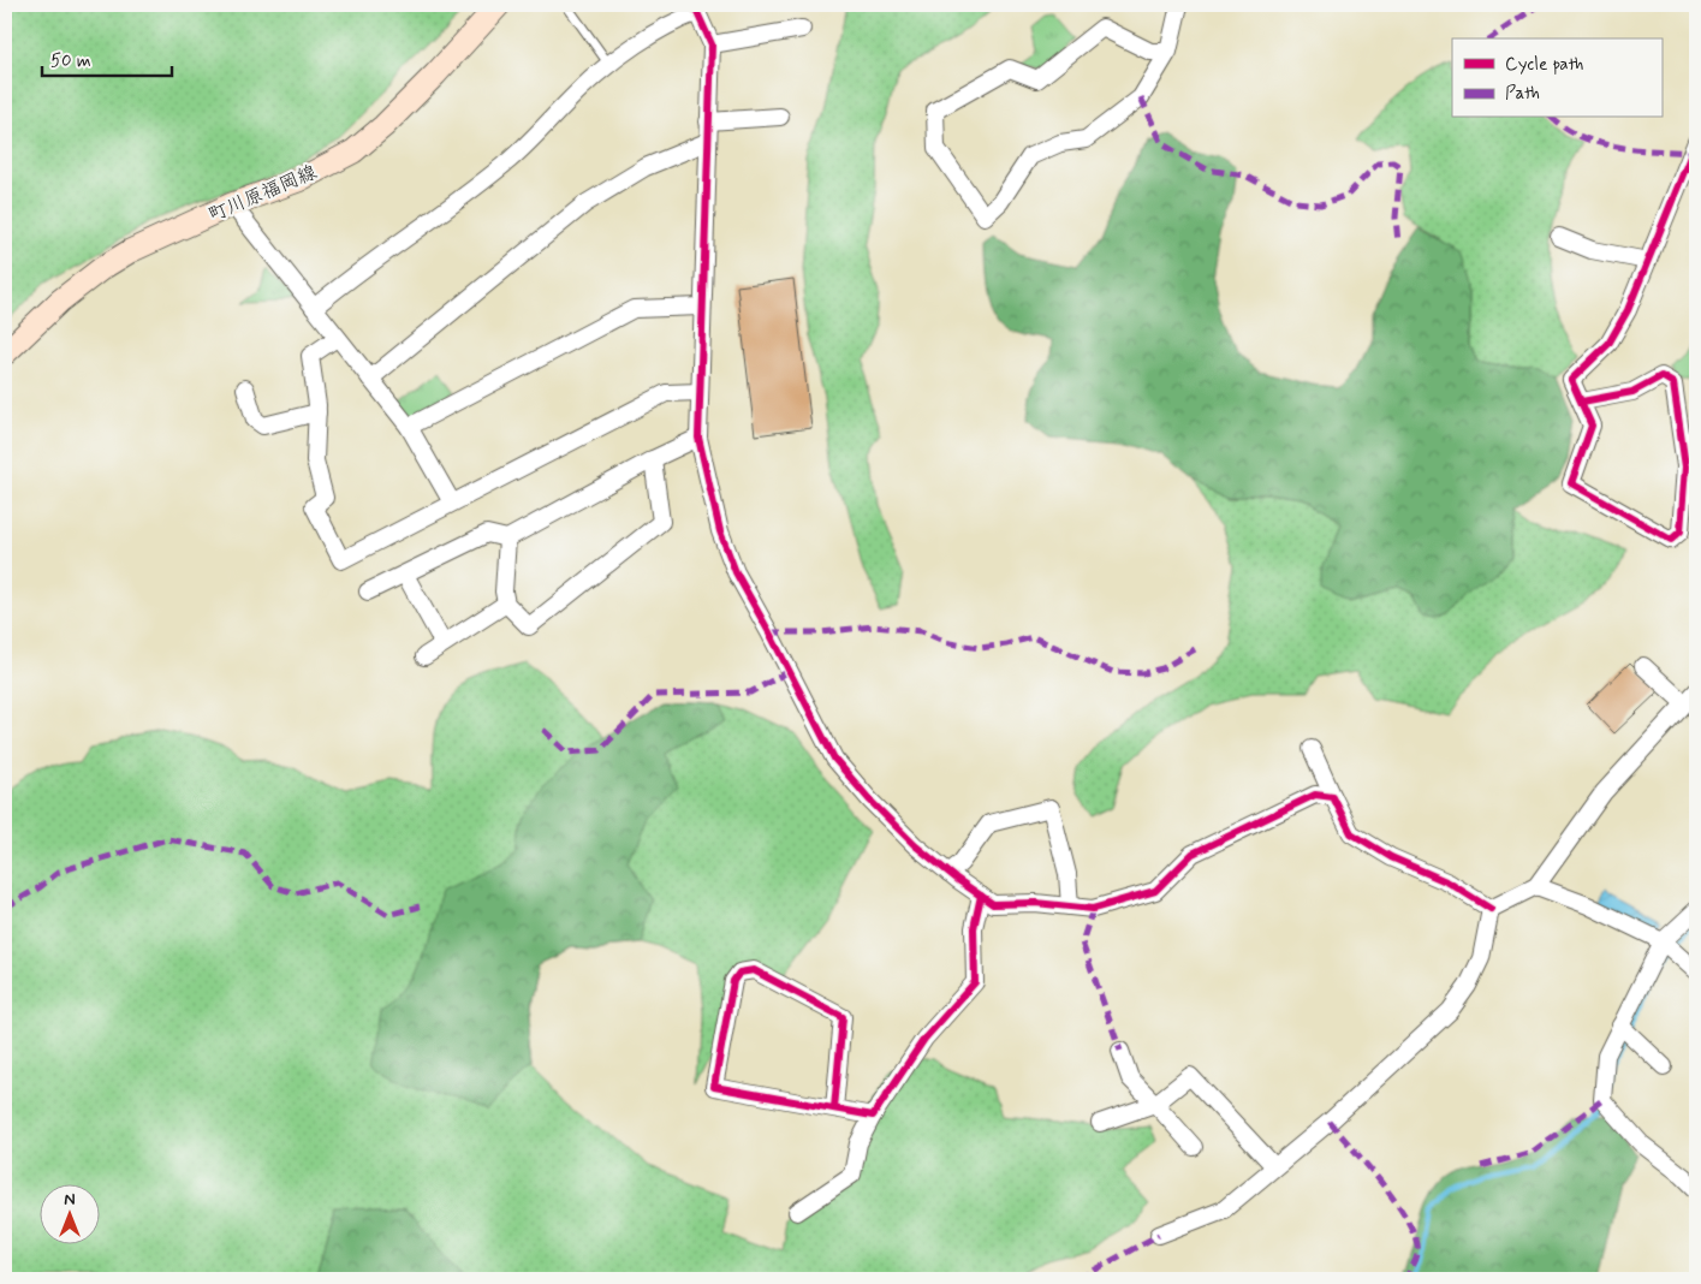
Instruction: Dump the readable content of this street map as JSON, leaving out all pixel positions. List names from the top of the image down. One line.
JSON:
{"streets":{"main road":["町川原福岡線"]},"legend":["Cycle path","Path"],"scale_bar":"50 m","north":"top"}
